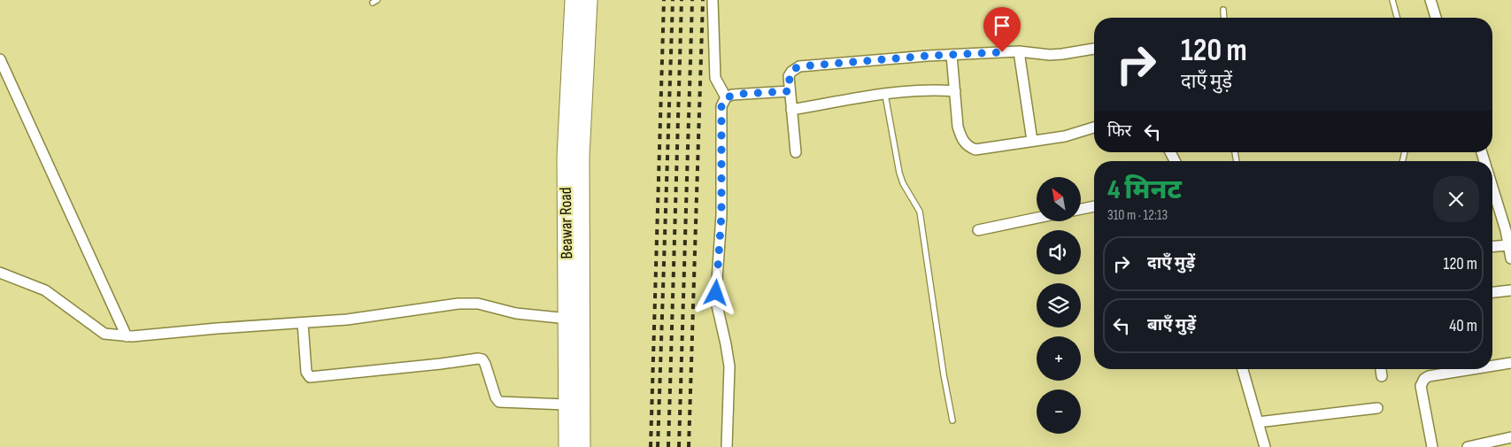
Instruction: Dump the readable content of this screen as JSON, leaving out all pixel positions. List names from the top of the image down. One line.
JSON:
{"streets":{"main road":["Beawar Road"]},"north":"top left","page":{"turn":["120 m","दाएँ मुड़ें"],"then":"फिर","heading":["4 मिनट","310 m · 12:13"],"map_buttons":["+","−"],"list":[{"name":"दाएँ मुड़ें","value":"120 m"},{"name":"बाएँ मुड़ें","value":"40 m"}]}}
